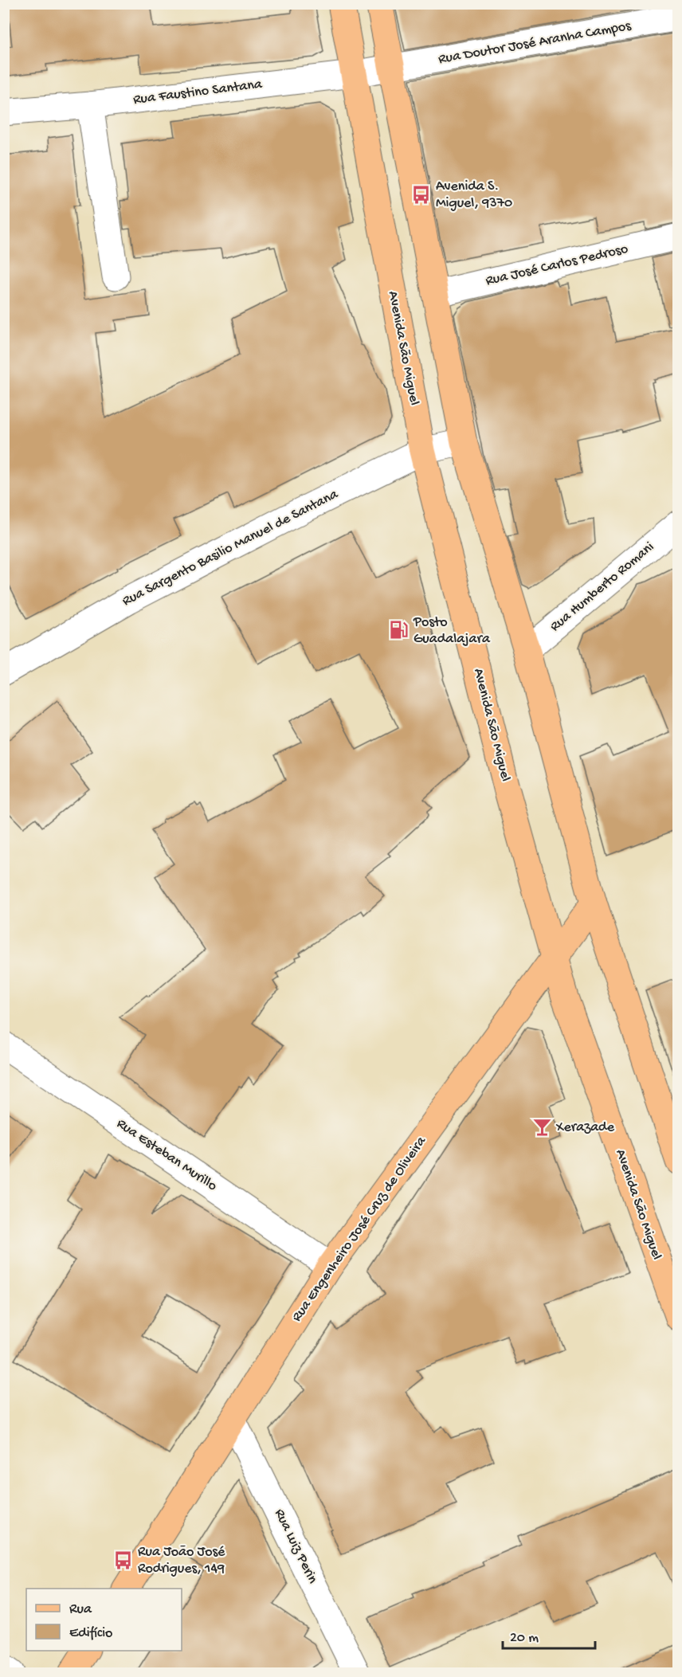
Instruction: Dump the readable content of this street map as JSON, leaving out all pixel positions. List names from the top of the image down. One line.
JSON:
{"streets":{"main road":["Avenida São Miguel","Rua Engenheiro José Cruz de Oliveira"],"street":["Rua Doutor José Aranha Campos","Rua Faustino Santana","Rua José Carlos Pedroso","Rua Sargento Basilio Manuel de Santana","Rua Humberto Romani","Rua Esteban Murillo","Rua Luiz Perin"]},"crossings":[["Rua Doutor José Aranha Campos","Rua Faustino Santana"],["Rua Faustino Santana","Avenida São Miguel"],["Avenida São Miguel","Rua Sargento Basilio Manuel de Santana"],["Avenida São Miguel","Rua Engenheiro José Cruz de Oliveira"],["Rua Esteban Murillo","Rua Engenheiro José Cruz de Oliveira"],["Rua Engenheiro José Cruz de Oliveira","Rua Luiz Perin"]],"places":{"bus stop":["Avenida S. Miguel, 9370","Rua João José Rodrigues, 149"],"fuel station":["Posto Guadalajara"],"bar":["Xerazade"]},"legend":["Rua","Edifício"],"scale_bar":"20 m"}
